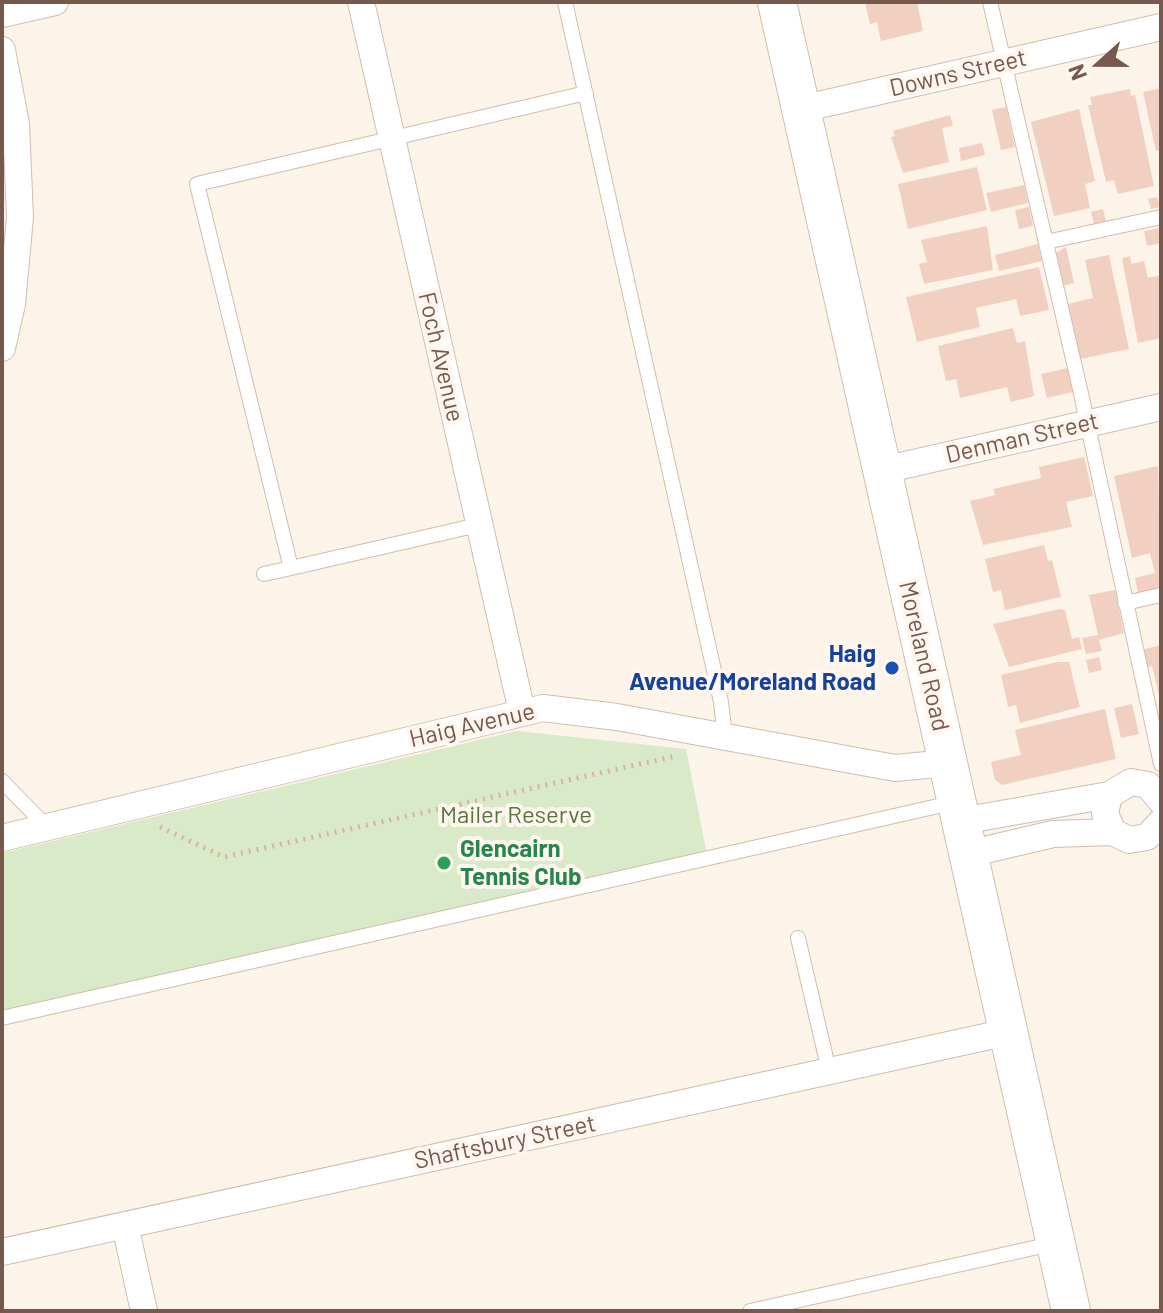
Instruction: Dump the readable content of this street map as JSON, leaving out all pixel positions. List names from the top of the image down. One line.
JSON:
{"streets":{"main road":["Moreland Road"],"street":["Downs Street","Foch Avenue","Denman Street","Haig Avenue","Shaftsbury Street"]},"crossings":[["Downs Street","Moreland Road"],["Foch Avenue","Haig Avenue"],["Denman Street","Moreland Road"],["Moreland Road","Haig Avenue"],["Moreland Road","Shaftsbury Street"]],"parks":["Mailer Reserve"],"places":["Haig Avenue/Moreland Road","Glencairn Tennis Club"],"north":"left"}
